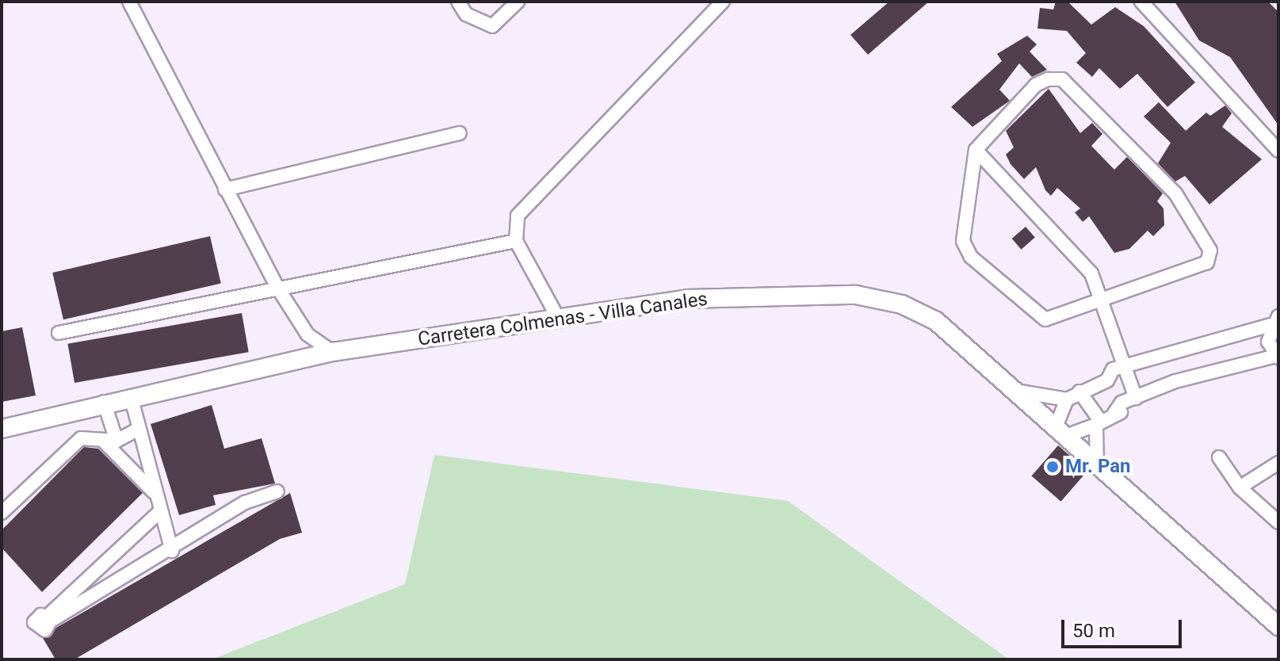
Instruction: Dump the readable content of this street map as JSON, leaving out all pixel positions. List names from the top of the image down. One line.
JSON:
{"streets":{"street":["Carretera Colmenas - Villa Canales"]},"places":["Mr. Pan"],"scale_bar":"50 m"}
